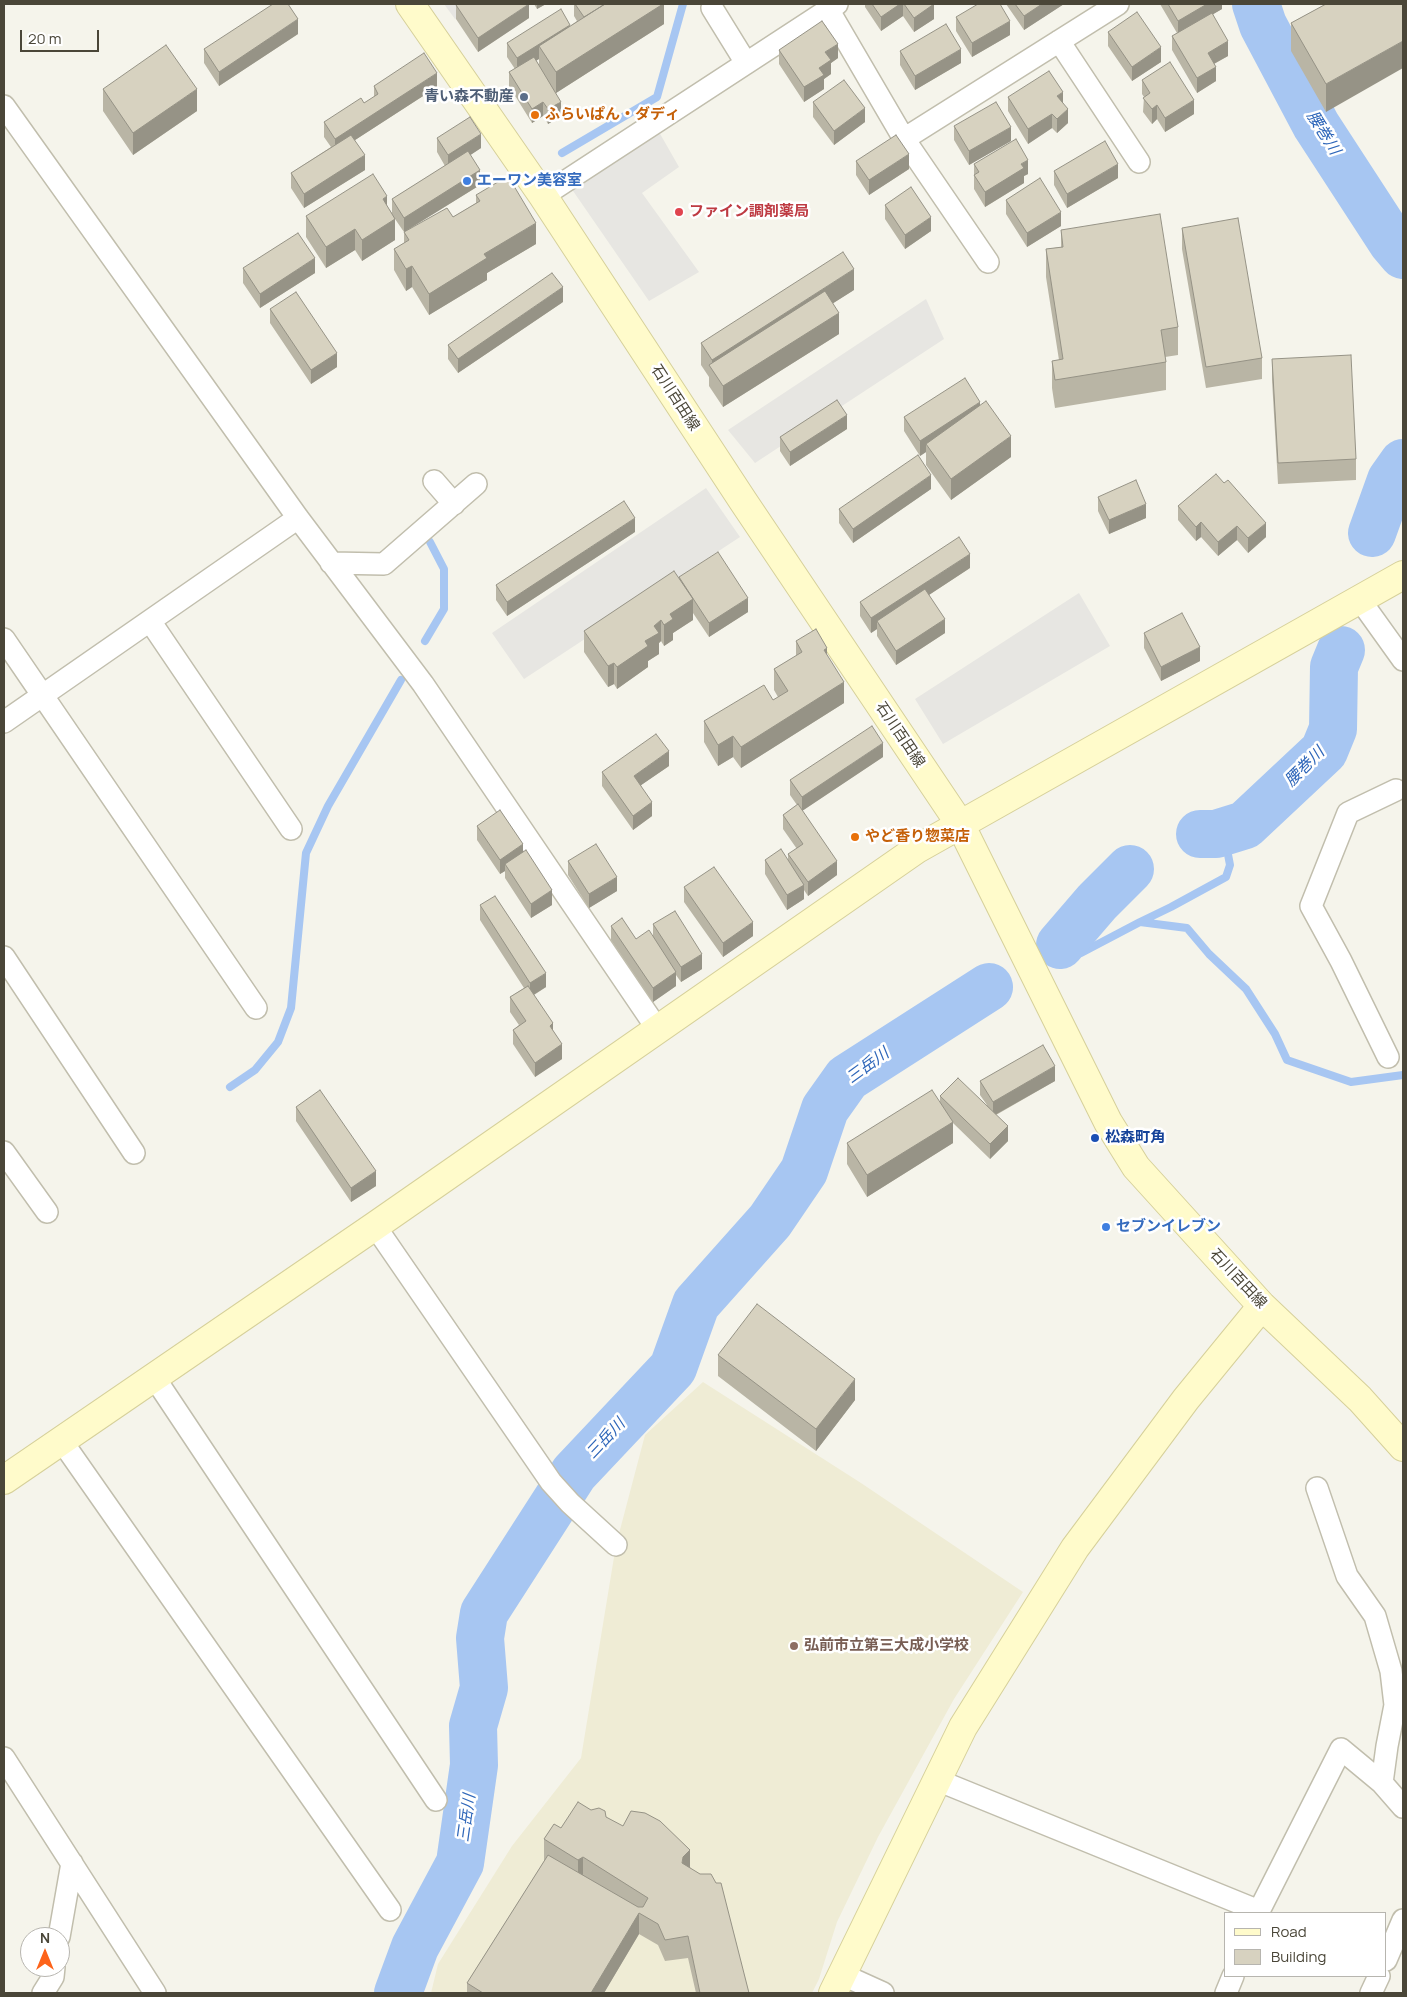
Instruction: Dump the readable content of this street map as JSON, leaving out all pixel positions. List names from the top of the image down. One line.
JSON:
{"streets":{"street":["石川百田線"]},"water":["腰巻川","三岳川"],"places":["青い森不動産","ふらいぱん・ダディ","エーワン美容室","ファイン調剤薬局","やど香り惣菜店","松森町角","セブンイレブン","弘前市立第三大成小学校"],"legend":["Road","Building"],"scale_bar":"20 m","north":"top"}
